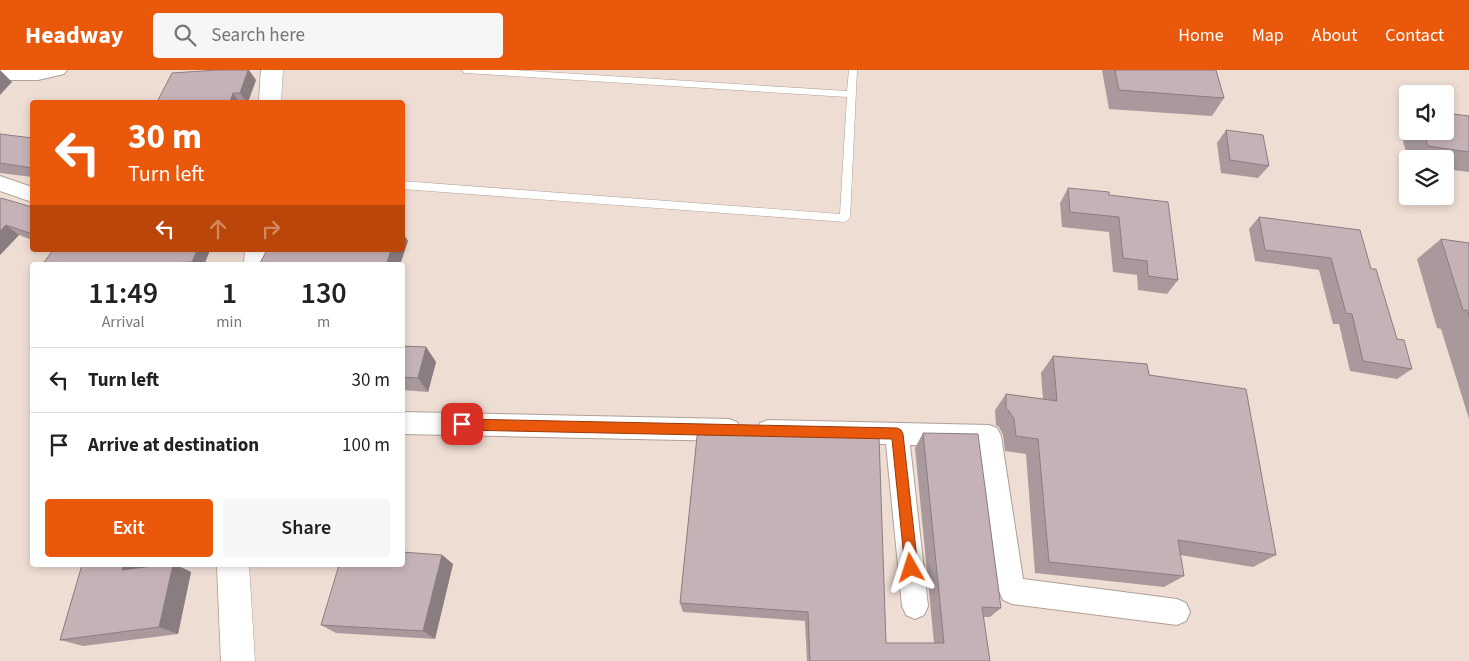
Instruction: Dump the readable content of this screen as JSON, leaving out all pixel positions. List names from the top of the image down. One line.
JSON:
{"page":{"header":"Headway","search":"Search here","nav":["Home","Map","About","Contact"],"turn":["30 m","Turn left"],"eta":["11:49","Arrival","1","min","130","m"],"list":[{"name":"Turn left","value":"30 m"},{"name":"Arrive at destination","value":"100 m"}],"buttons":["Exit","Share"]}}
